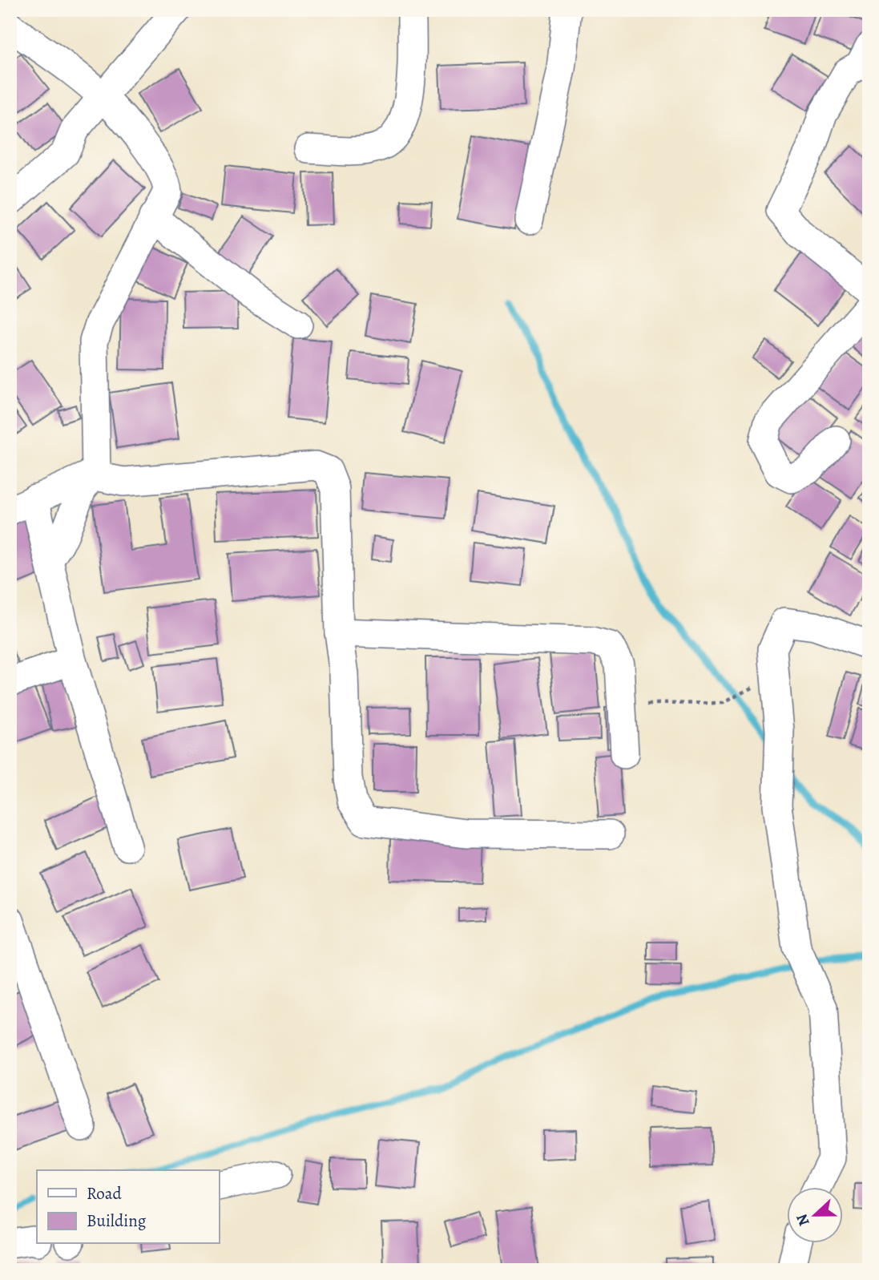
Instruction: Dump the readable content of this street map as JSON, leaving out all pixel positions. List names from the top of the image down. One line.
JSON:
{"legend":["Road","Building"],"north":"left"}
